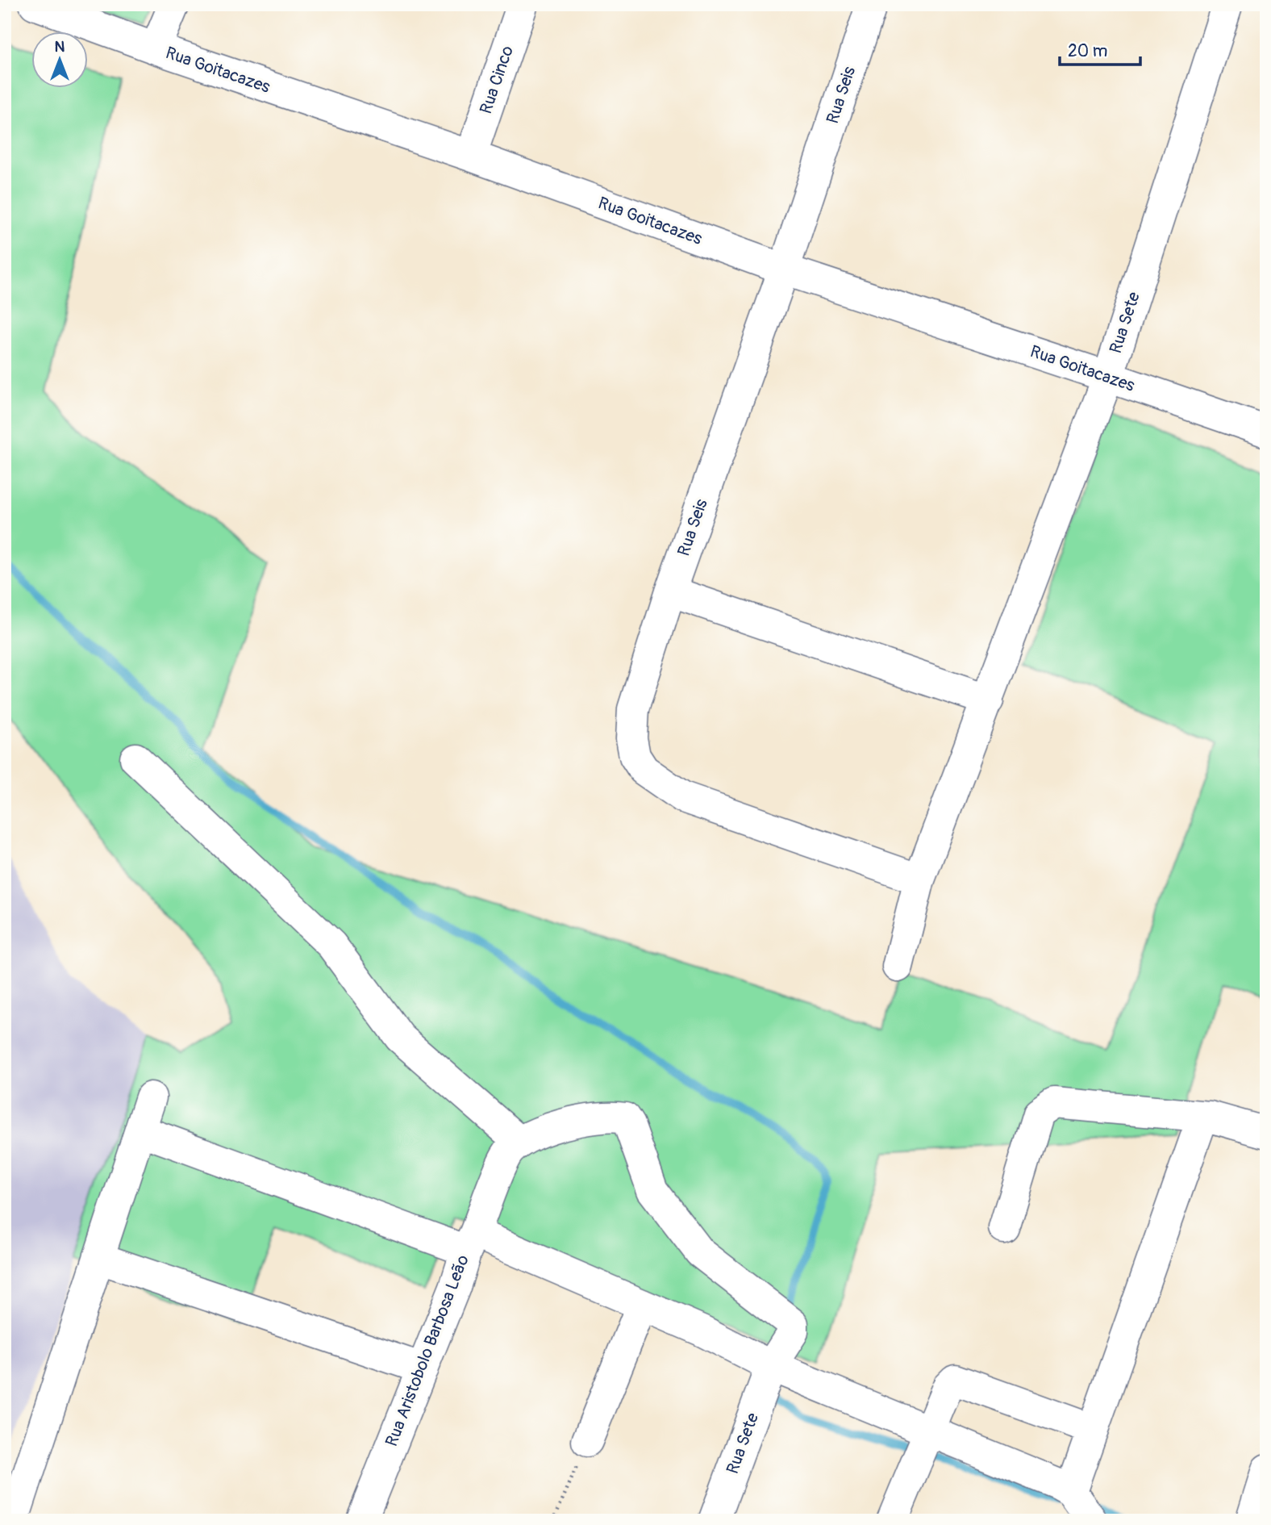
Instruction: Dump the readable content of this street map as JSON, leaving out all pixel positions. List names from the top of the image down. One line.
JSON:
{"streets":{"street":["Rua Goitacazes","Rua Cinco","Rua Seis","Rua Sete","Rua Aristobolo Barbosa Leão"]},"crossings":[["Rua Goitacazes","Rua Cinco"],["Rua Goitacazes","Rua Seis"],["Rua Goitacazes","Rua Sete"],["Rua Seis","Rua Sete"],["Rua Sete","Rua Aristobolo Barbosa Leão"]],"scale_bar":"20 m","north":"top"}
